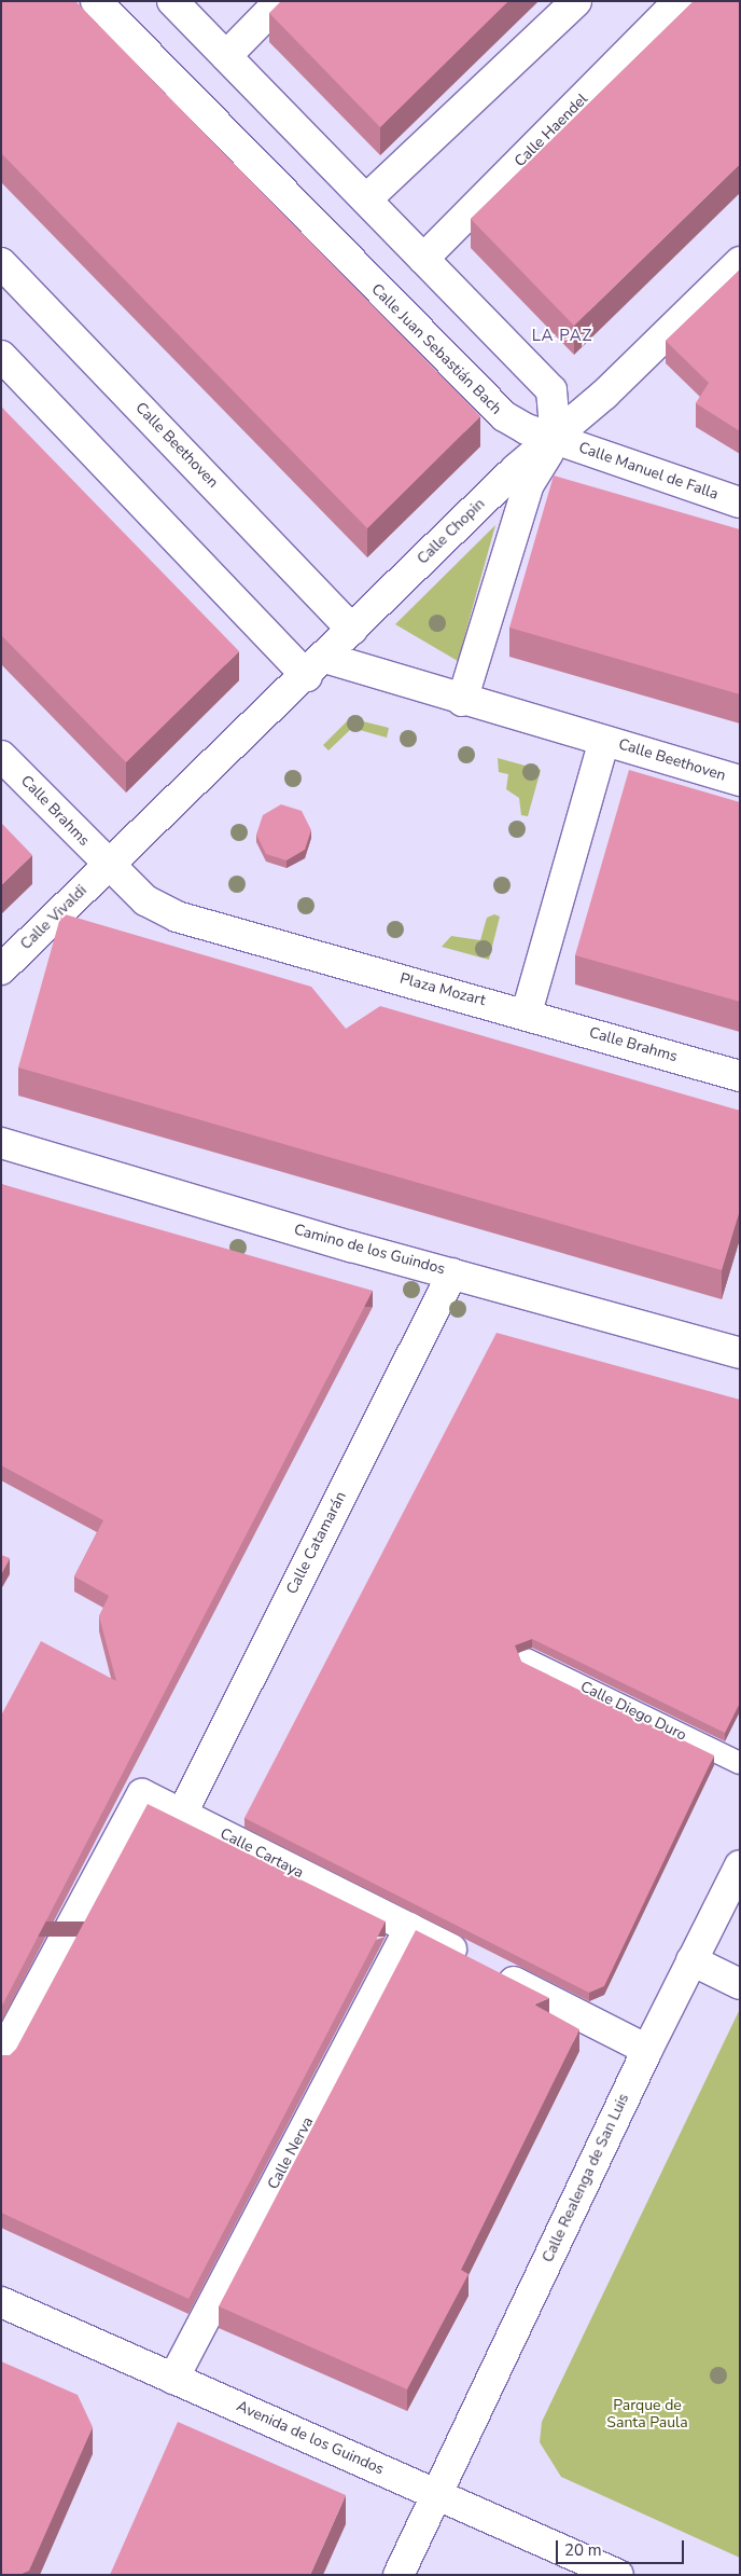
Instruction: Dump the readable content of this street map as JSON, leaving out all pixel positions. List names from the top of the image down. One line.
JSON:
{"streets":{"street":["Calle Haendel","Calle Juan Sebastián Bach","Calle Beethoven","Calle Manuel de Falla","Calle Chopin","Calle Brahms","Calle Vivaldi","Plaza Mozart","Camino de los Guindos","Calle Catamarán","Calle Cartaya","Calle Nerva","Calle Realenga de San Luis","Avenida de los Guindos"],"lane":["Calle Diego Duro"]},"crossings":[["Calle Juan Sebastián Bach","Calle Manuel de Falla"],["Calle Juan Sebastián Bach","Calle Chopin"],["Calle Beethoven","Calle Chopin"],["Calle Manuel de Falla","Calle Chopin"],["Calle Brahms","Calle Vivaldi"],["Calle Brahms","Plaza Mozart"],["Calle Vivaldi","Plaza Mozart"],["Camino de los Guindos","Calle Catamarán"],["Calle Catamarán","Calle Cartaya"],["Calle Cartaya","Calle Nerva"],["Calle Cartaya","Calle Realenga de San Luis"],["Calle Nerva","Avenida de los Guindos"],["Calle Realenga de San Luis","Avenida de los Guindos"]],"districts":["LA PAZ"],"parks":["Parque de Santa Paula"],"scale_bar":"20 m"}
